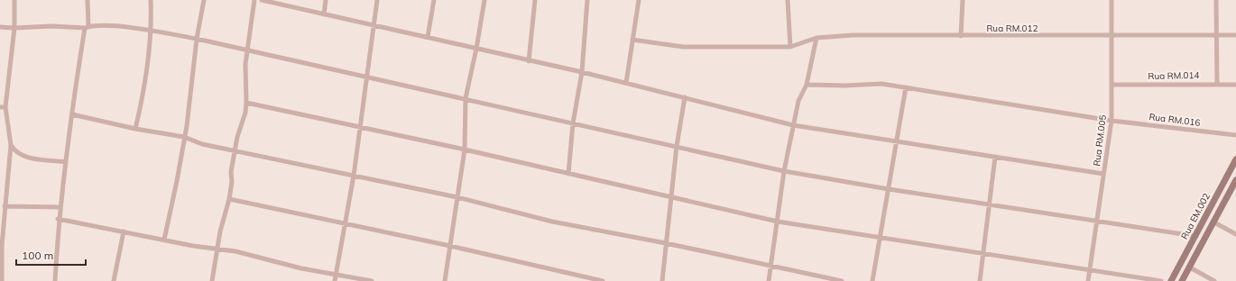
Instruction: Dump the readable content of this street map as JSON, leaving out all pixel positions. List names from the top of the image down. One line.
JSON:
{"streets":{"street":["Rua RM.012","Rua RM.014","Rua RM.016","Rua RM.005","Rua EM.002"]},"crossings":[["Rua RM.012","Rua RM.005"],["Rua RM.014","Rua RM.005"],["Rua RM.016","Rua RM.005"]],"scale_bar":"100 m"}
